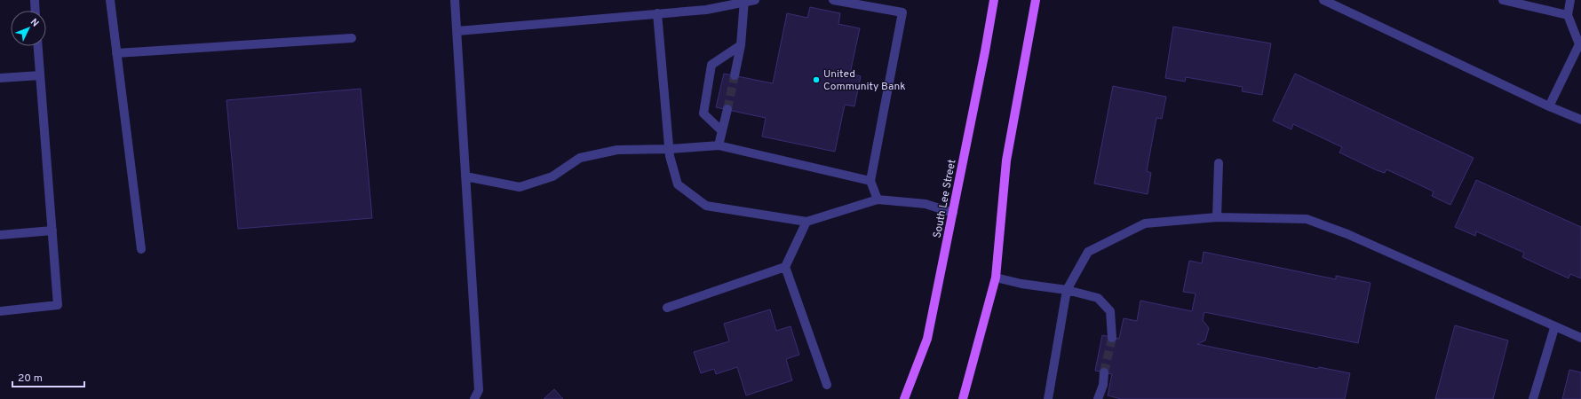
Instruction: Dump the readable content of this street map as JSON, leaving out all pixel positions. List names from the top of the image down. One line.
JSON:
{"streets":{"main road":["South Lee Street"]},"places":["United Community Bank"],"scale_bar":"20 m","north":"top right"}
